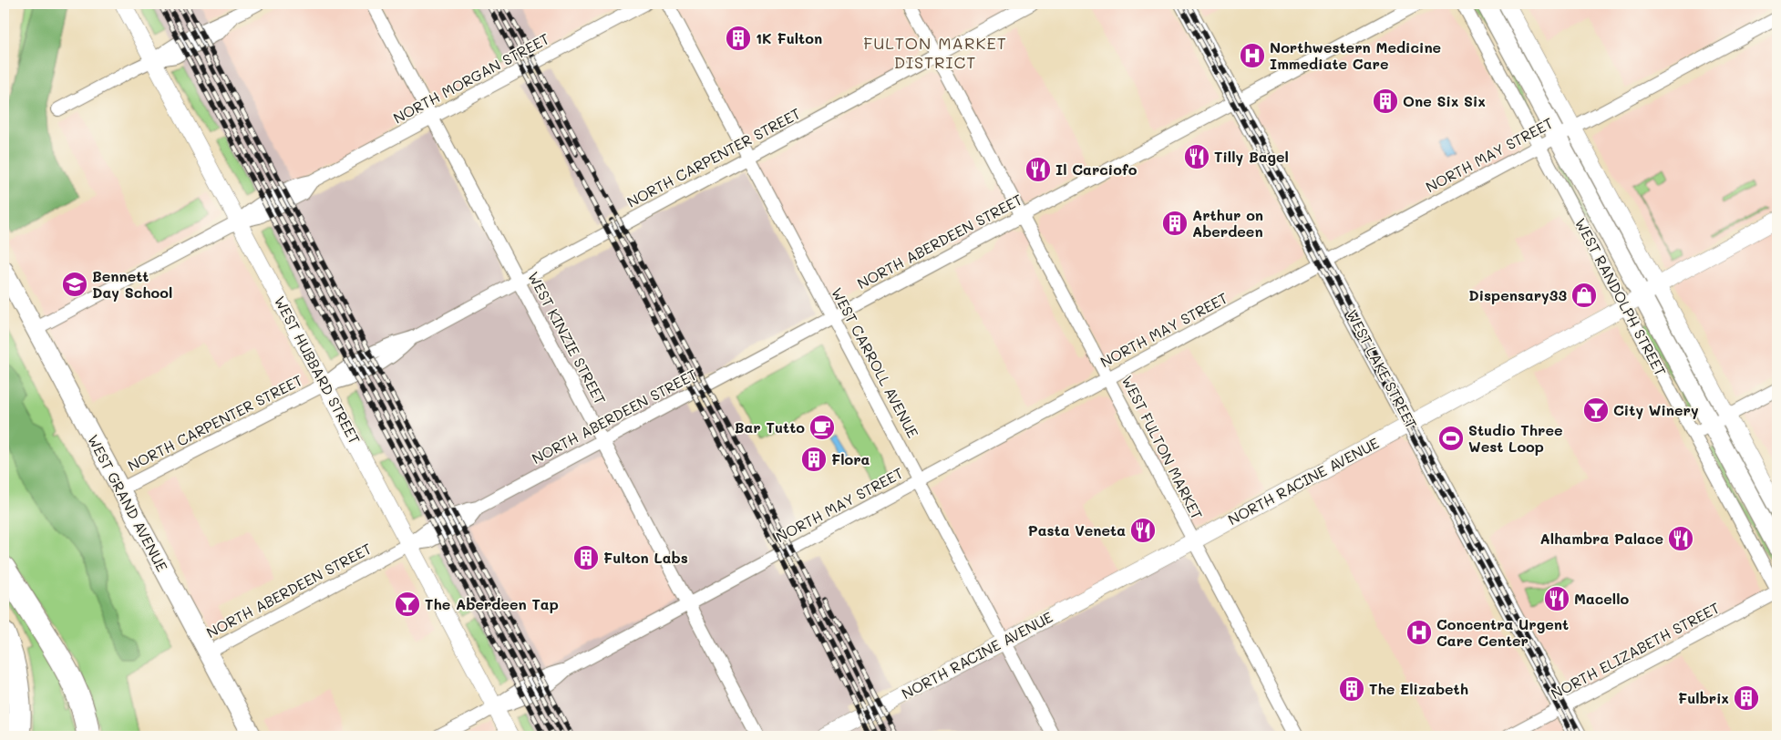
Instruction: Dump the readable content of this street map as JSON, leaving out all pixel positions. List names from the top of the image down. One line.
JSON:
{"streets":{"main road":["WEST RANDOLPH STREET","WEST LAKE STREET","WEST GRAND AVENUE"],"street":["NORTH MORGAN STREET","NORTH MAY STREET","NORTH CARPENTER STREET","NORTH ABERDEEN STREET","WEST KINZIE STREET","WEST CARROLL AVENUE","WEST HUBBARD STREET","WEST FULTON MARKET","NORTH RACINE AVENUE","NORTH ELIZABETH STREET"]},"crossings":[["NORTH MORGAN STREET","WEST KINZIE STREET"],["NORTH MORGAN STREET","WEST HUBBARD STREET"],["NORTH MORGAN STREET","WEST GRAND AVENUE"],["NORTH MAY STREET","WEST RANDOLPH STREET"],["NORTH MAY STREET","WEST KINZIE STREET"],["NORTH MAY STREET","WEST CARROLL AVENUE"],["NORTH MAY STREET","WEST LAKE STREET"],["NORTH MAY STREET","WEST HUBBARD STREET"],["NORTH MAY STREET","WEST FULTON MARKET"],["NORTH CARPENTER STREET","WEST KINZIE STREET"],["NORTH CARPENTER STREET","WEST CARROLL AVENUE"],["NORTH CARPENTER STREET","WEST HUBBARD STREET"],["NORTH CARPENTER STREET","WEST FULTON MARKET"],["NORTH CARPENTER STREET","WEST GRAND AVENUE"],["NORTH ABERDEEN STREET","WEST KINZIE STREET"],["NORTH ABERDEEN STREET","WEST CARROLL AVENUE"],["NORTH ABERDEEN STREET","WEST LAKE STREET"],["NORTH ABERDEEN STREET","WEST HUBBARD STREET"],["NORTH ABERDEEN STREET","WEST FULTON MARKET"],["NORTH ABERDEEN STREET","WEST GRAND AVENUE"],["WEST RANDOLPH STREET","NORTH RACINE AVENUE"],["WEST RANDOLPH STREET","NORTH ELIZABETH STREET"],["WEST CARROLL AVENUE","NORTH RACINE AVENUE"],["WEST LAKE STREET","NORTH RACINE AVENUE"],["WEST LAKE STREET","NORTH ELIZABETH STREET"],["WEST FULTON MARKET","NORTH RACINE AVENUE"]],"districts":["FULTON MARKET DISTRICT"],"places":{"building":["1K Fulton","One Six Six","Arthur on Aberdeen","Flora","Fulton Labs","The Elizabeth","Fulbrix"],"hospital":["Northwestern Medicine Immediate Care","Concentra Urgent Care Center"],"restaurant":["Tilly Bagel","Il Carciofo","Pasta Veneta","Alhambra Palace","Macello"],"school or university":["Bennett Day School"],"shop":["Dispensary33"],"bar":["City Winery","The Aberdeen Tap"],"cafe":["Bar Tutto"],"sports":["Studio Three West Loop"]}}
